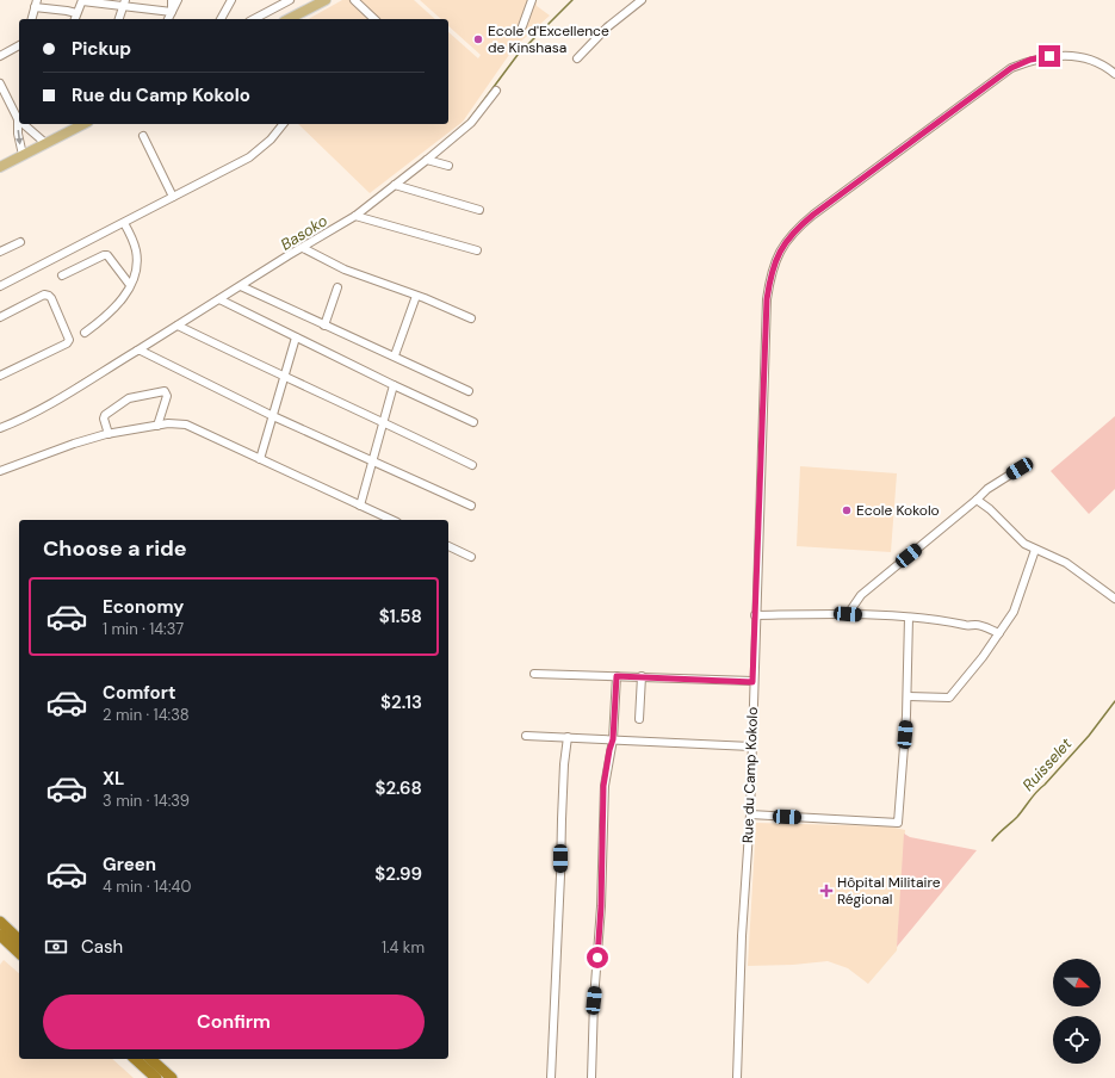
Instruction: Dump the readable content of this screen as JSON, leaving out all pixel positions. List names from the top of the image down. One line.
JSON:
{"streets":{"street":["Rue du Camp Kokolo"]},"water":["Basoko","Ruisselet"],"places":{"other":["Ecole d'Excellence de Kinshasa","Ecole Kokolo"],"health":["Hôpital Militaire Régional"]},"north":"right","page":{"banner":["Pickup","Rue du Camp Kokolo"],"heading":"Choose a ride","list":[{"name":"Economy","note":"1 min · 14:37","value":"$1.58"},{"name":"Comfort","note":"2 min · 14:38","value":"$2.13"},{"name":"XL","note":"3 min · 14:39","value":"$2.68"},{"name":"Green","note":"4 min · 14:40","value":"$2.99"}],"pay":["Cash","1.4 km"],"buttons":"Confirm"}}
